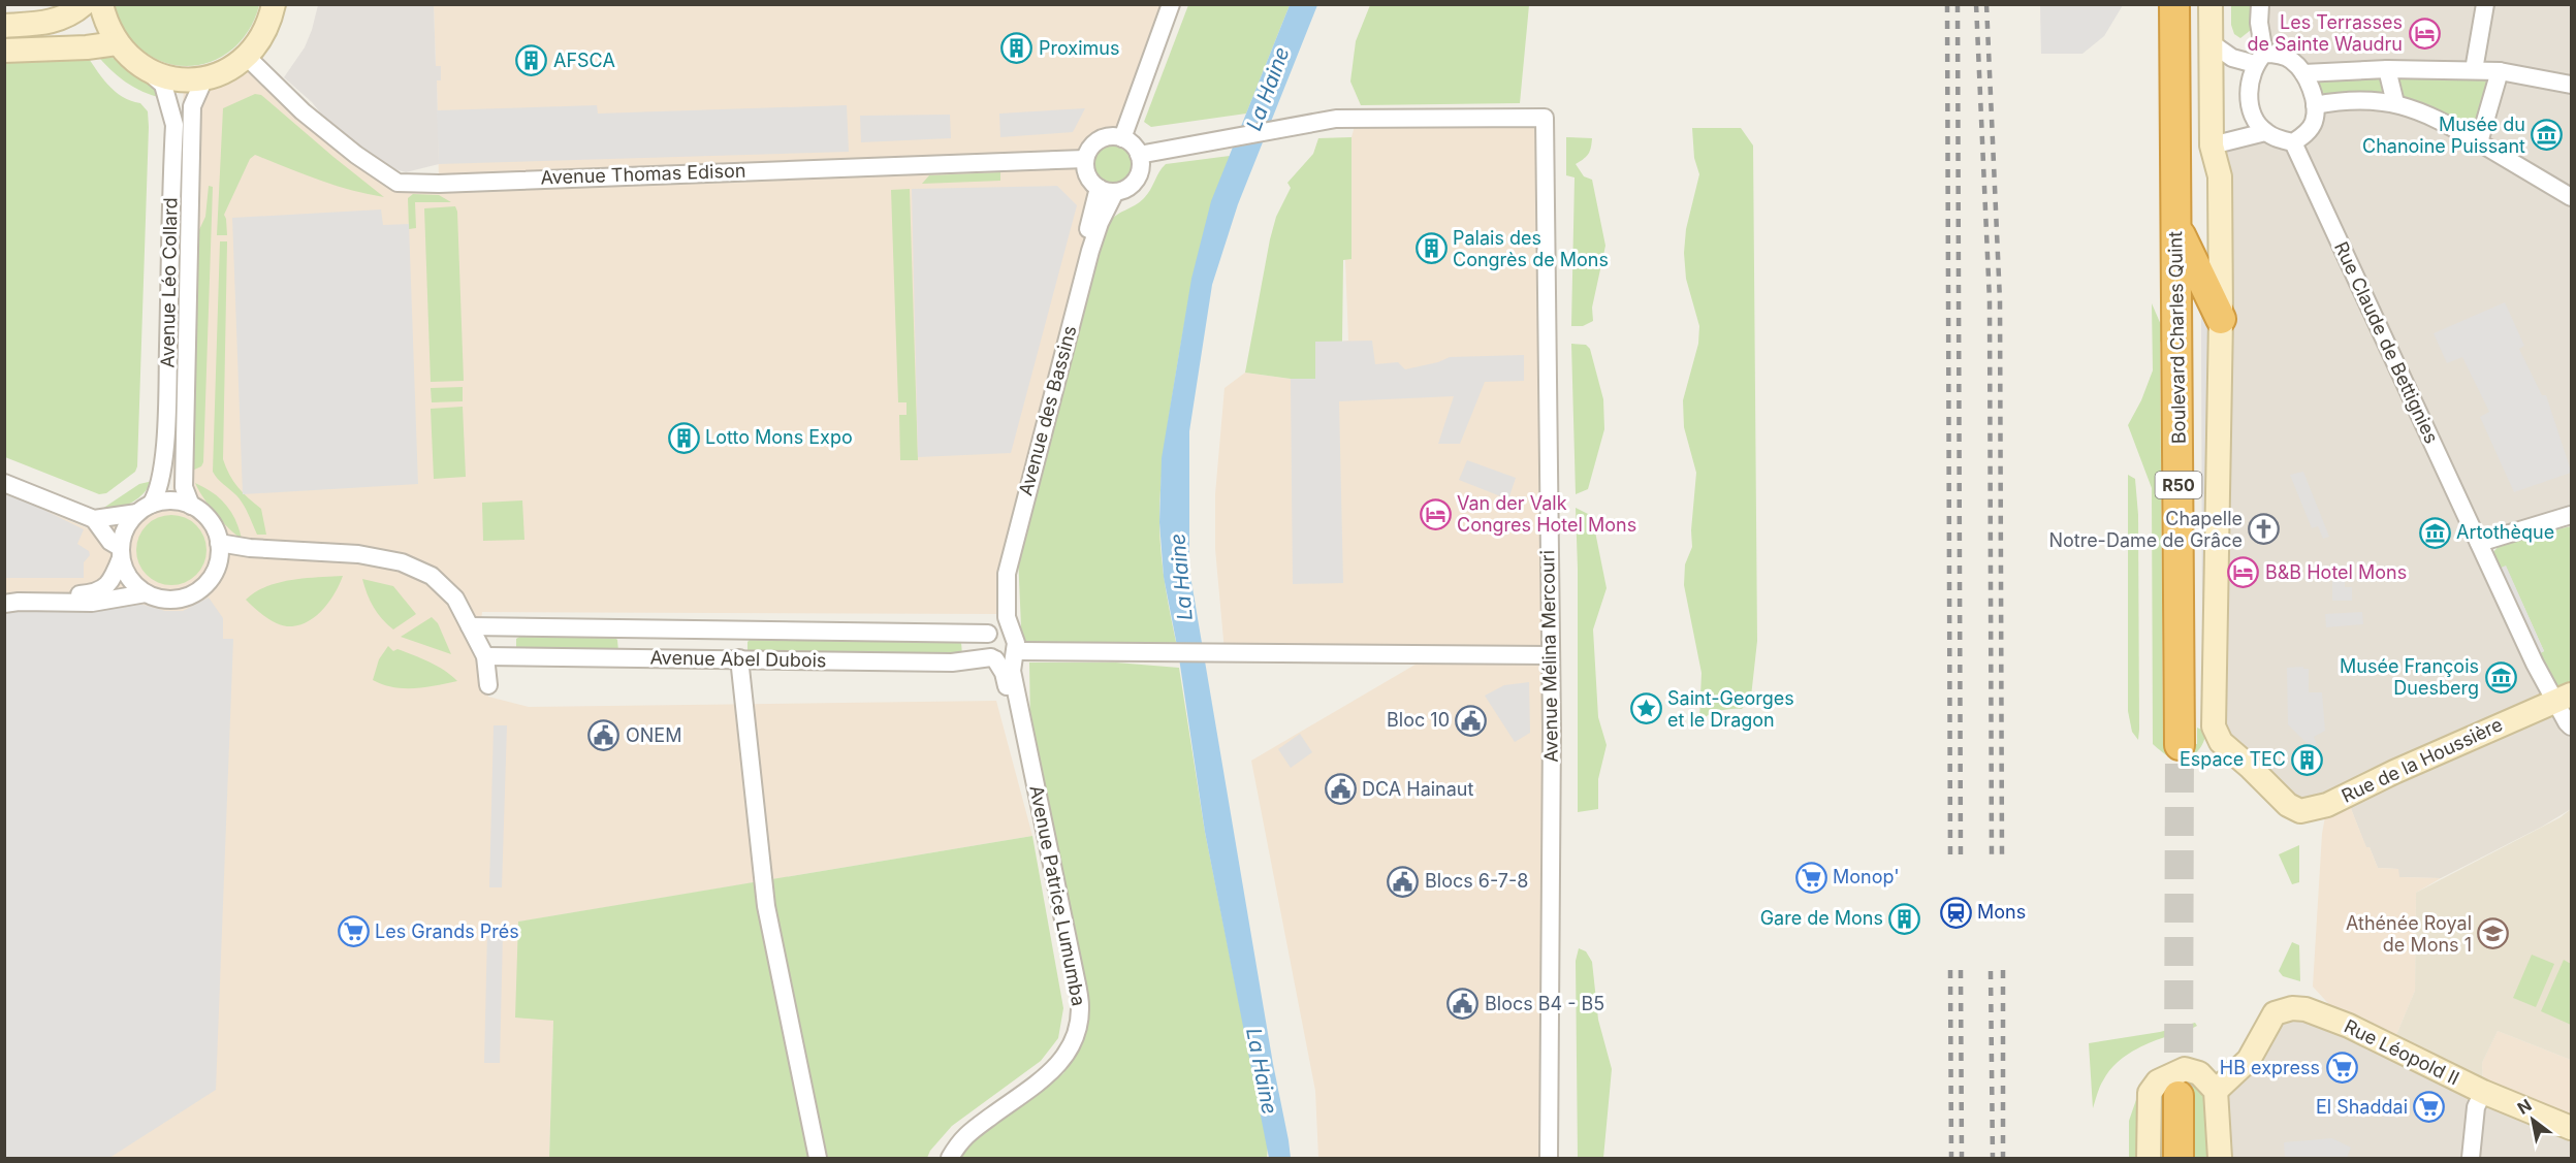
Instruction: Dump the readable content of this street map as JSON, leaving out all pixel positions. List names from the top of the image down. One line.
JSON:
{"streets":{"highway":["Boulevard Charles Quint","R50"],"street":["Avenue Thomas Edison","Avenue Léo Collard","Rue Claude de Bettignies","Avenue des Bassins","Avenue Mélina Mercouri","Avenue Abel Dubois","Rue de la Houssière","Avenue Patrice Lumumba","Rue Léopold II"]},"crossings":[["Avenue Thomas Edison","Avenue des Bassins"],["Avenue Thomas Edison","Avenue Mélina Mercouri"],["Boulevard Charles Quint","Rue de la Houssière"],["Rue Claude de Bettignies","Rue de la Houssière"],["Avenue des Bassins","Avenue Mélina Mercouri"],["Avenue des Bassins","Avenue Abel Dubois"],["Avenue des Bassins","Avenue Patrice Lumumba"],["Avenue Abel Dubois","Avenue Patrice Lumumba"]],"water":["La Haine"],"places":{"hotel":["Les Terrasses de Sainte Waudru","Van der Valk Congres Hotel Mons","B&B Hotel Mons"],"building":["Proximus","AFSCA","Palais des Congrès de Mons","Lotto Mons Expo","Espace TEC","Gare de Mons"],"museum":["Musée du Chanoine Puissant","Artothèque","Musée François Duesberg"],"church":["Chapelle Notre-Dame de Grâce"],"place":["Saint-Georges et le Dragon"],"public building":["Bloc 10","ONEM","DCA Hainaut","Blocs 6-7-8","Blocs B4 - B5"],"supermarket":["Monop'","Les Grands Prés","HB express","El Shaddai"],"station":["Mons"],"school or university":["Athénée Royal de Mons 1"]},"north":"top left"}
